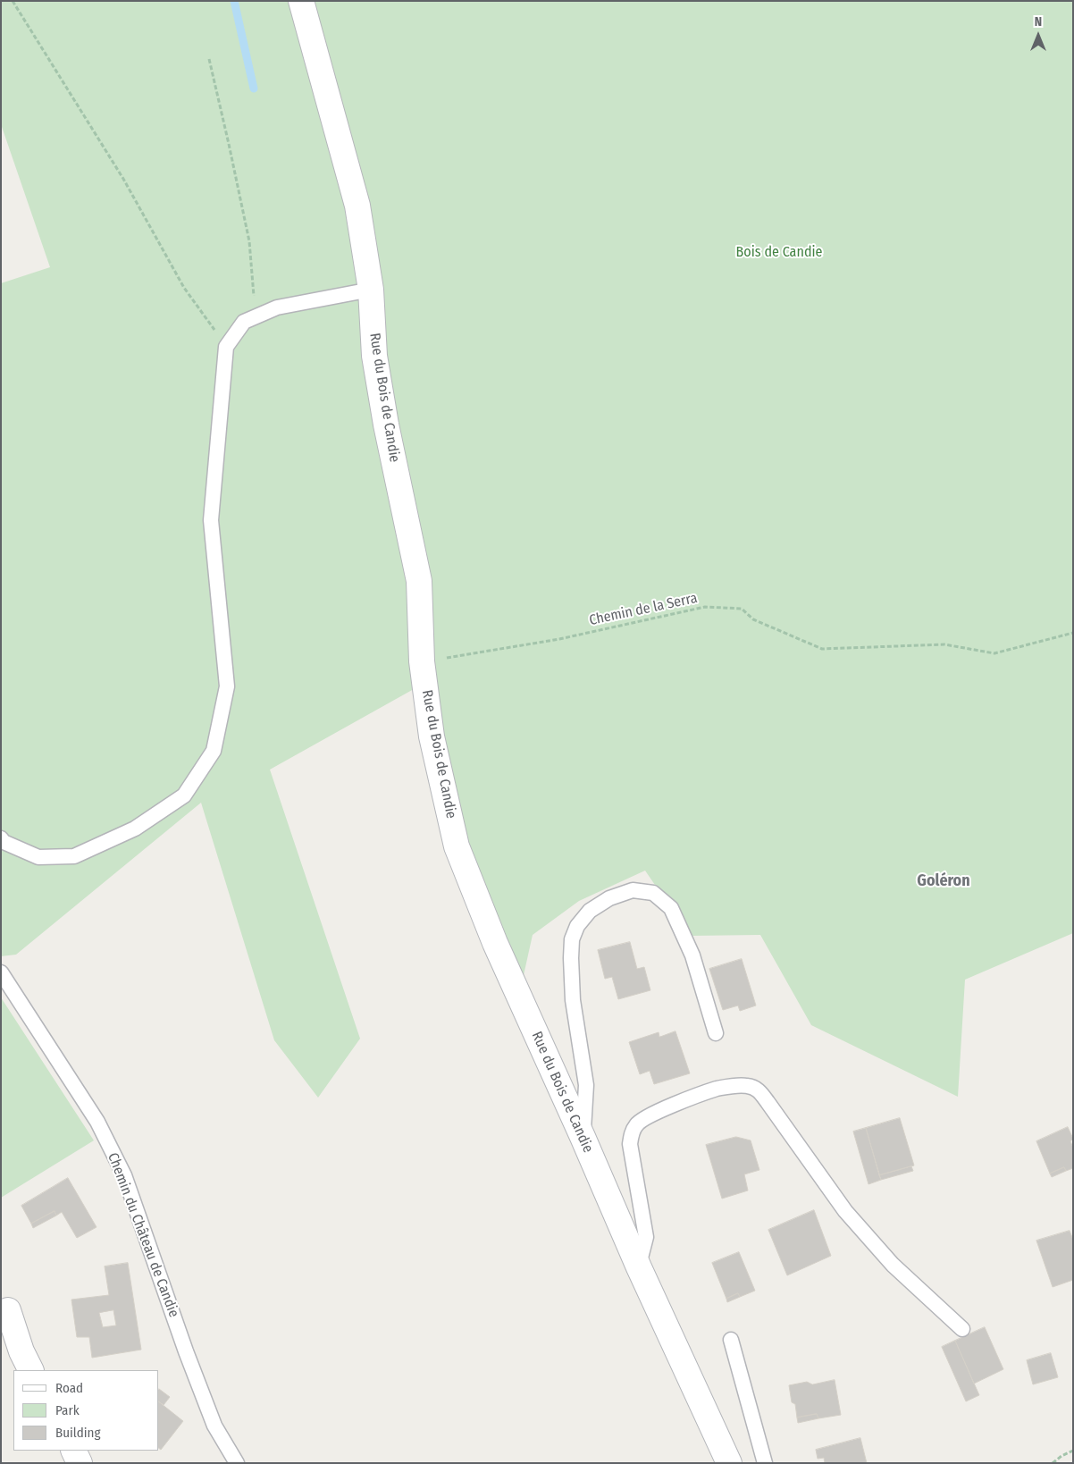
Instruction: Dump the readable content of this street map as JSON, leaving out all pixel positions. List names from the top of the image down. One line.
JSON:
{"streets":{"street":["Rue du Bois de Candie"],"lane":["Chemin du Château de Candie"],"path":["Chemin de la Serra"]},"crossings":[["Rue du Bois de Candie","Chemin de la Serra"]],"districts":["Goléron"],"parks":["Bois de Candie"],"legend":["Road","Park","Building"],"north":"top"}
